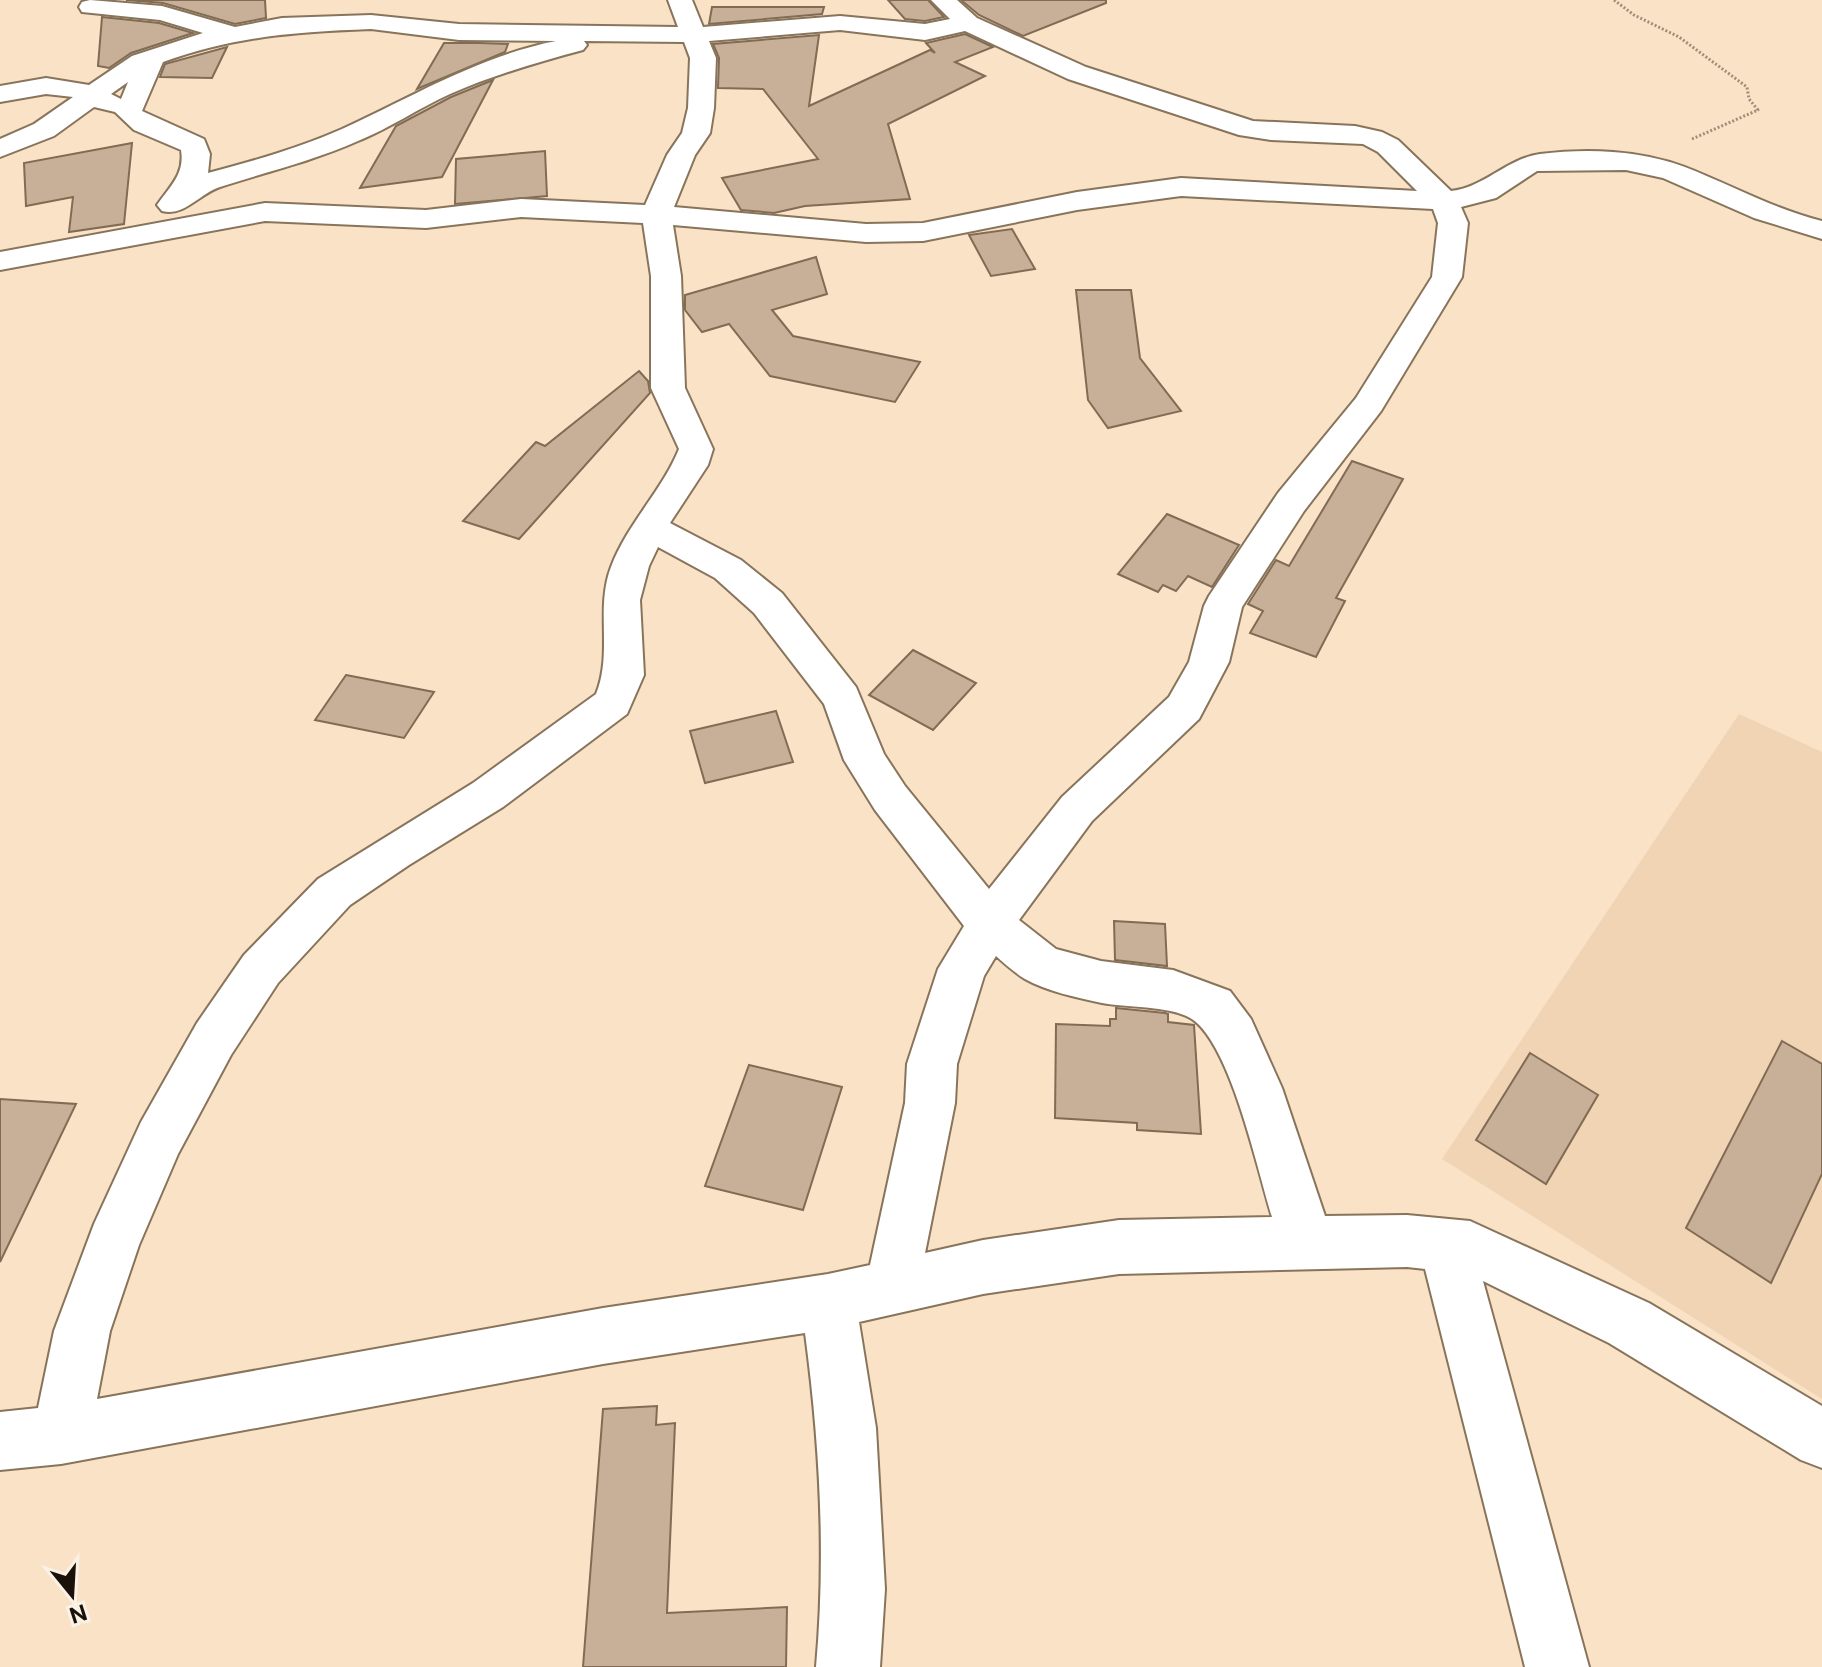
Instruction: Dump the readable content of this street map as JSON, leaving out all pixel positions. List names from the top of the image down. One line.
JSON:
{"north":"bottom"}
